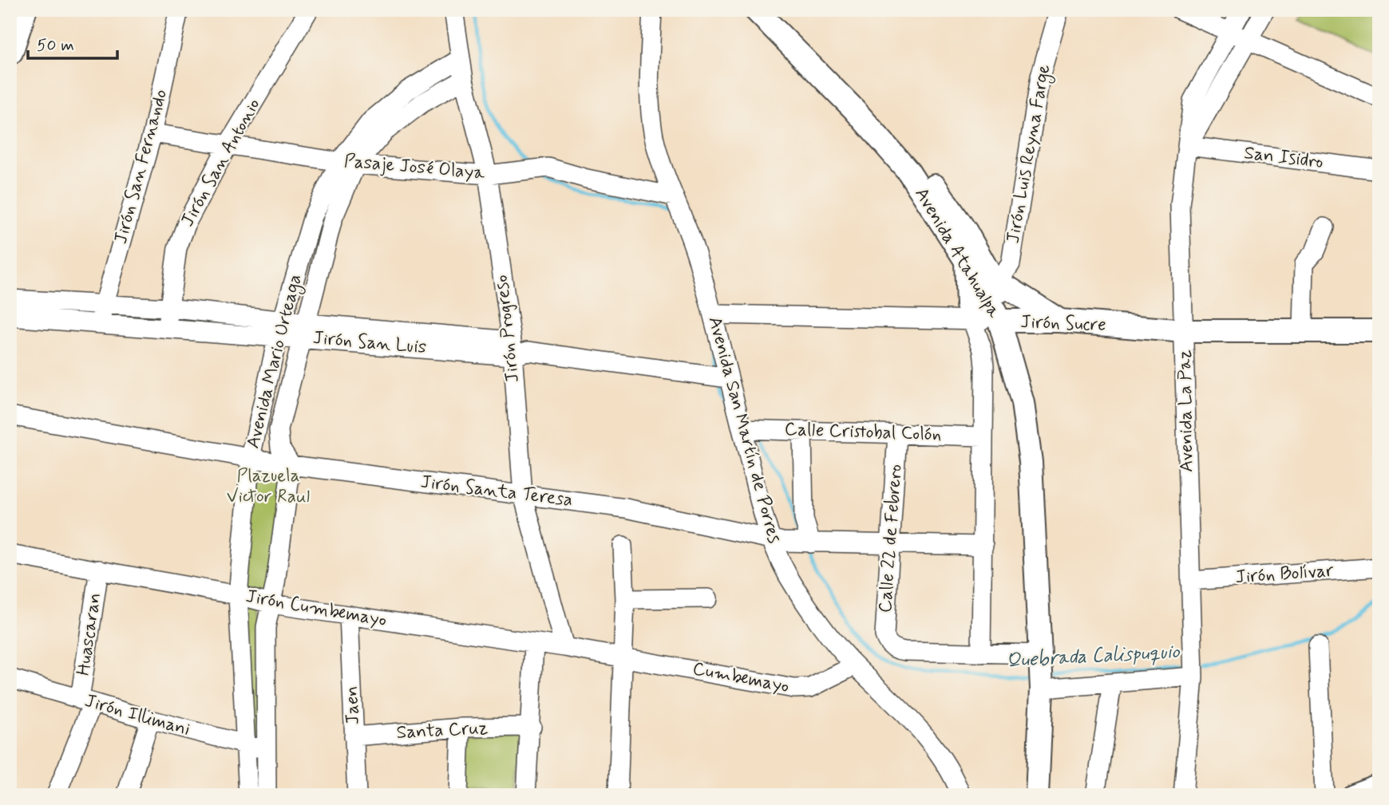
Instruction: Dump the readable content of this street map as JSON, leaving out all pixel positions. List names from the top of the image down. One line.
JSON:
{"streets":{"main road":["Avenida Atahualpa","Jirón Sucre"],"street":["Jirón Luis Reyna Farge","San Isidro","Jirón San Antonio","Jirón San Fernando","Pasaje José Olaya","Jirón Progreso","Jirón San Luis","Avenida Mario Urteaga","Avenida La Paz","Avenida San Martín de Porres","Calle Cristobal Colón","Jirón Santa Teresa","Calle 22 de Febrero","Jirón Bolívar","Jirón Cumbemayo","Huascaran","Cumbemayo","Jaen","Jirón Illimani","Santa Cruz"]},"crossings":[["Jirón Luis Reyna Farge","Avenida Atahualpa"],["San Isidro","Avenida La Paz"],["Jirón San Antonio","Pasaje José Olaya"],["Jirón San Antonio","Jirón San Luis"],["Jirón San Fernando","Pasaje José Olaya"],["Jirón San Fernando","Jirón San Luis"],["Pasaje José Olaya","Jirón Progreso"],["Pasaje José Olaya","Avenida Mario Urteaga"],["Pasaje José Olaya","Avenida San Martín de Porres"],["Avenida Atahualpa","Jirón Sucre"],["Avenida Atahualpa","Calle Cristobal Colón"],["Avenida Atahualpa","Jirón Santa Teresa"],["Avenida Atahualpa","Calle 22 de Febrero"],["Jirón Sucre","Avenida La Paz"],["Jirón Sucre","Avenida San Martín de Porres"],["Jirón Progreso","Jirón San Luis"],["Jirón Progreso","Avenida Mario Urteaga"],["Jirón Progreso","Jirón Santa Teresa"],["Jirón Progreso","Jirón Cumbemayo"],["Jirón San Luis","Avenida Mario Urteaga"],["Jirón San Luis","Avenida San Martín de Porres"],["Avenida Mario Urteaga","Jirón Santa Teresa"],["Avenida Mario Urteaga","Jirón Cumbemayo"],["Avenida Mario Urteaga","Jirón Illimani"],["Avenida La Paz","Jirón Bolívar"],["Avenida San Martín de Porres","Calle Cristobal Colón"],["Avenida San Martín de Porres","Jirón Santa Teresa"],["Avenida San Martín de Porres","Cumbemayo"],["Calle Cristobal Colón","Calle 22 de Febrero"],["Jirón Santa Teresa","Calle 22 de Febrero"],["Jirón Cumbemayo","Huascaran"],["Jirón Cumbemayo","Cumbemayo"],["Jirón Cumbemayo","Jaen"],["Huascaran","Jirón Illimani"],["Jaen","Santa Cruz"]],"water":["Quebrada Calispuquio"],"parks":["Plazuela Victor Raul"],"scale_bar":"50 m"}
